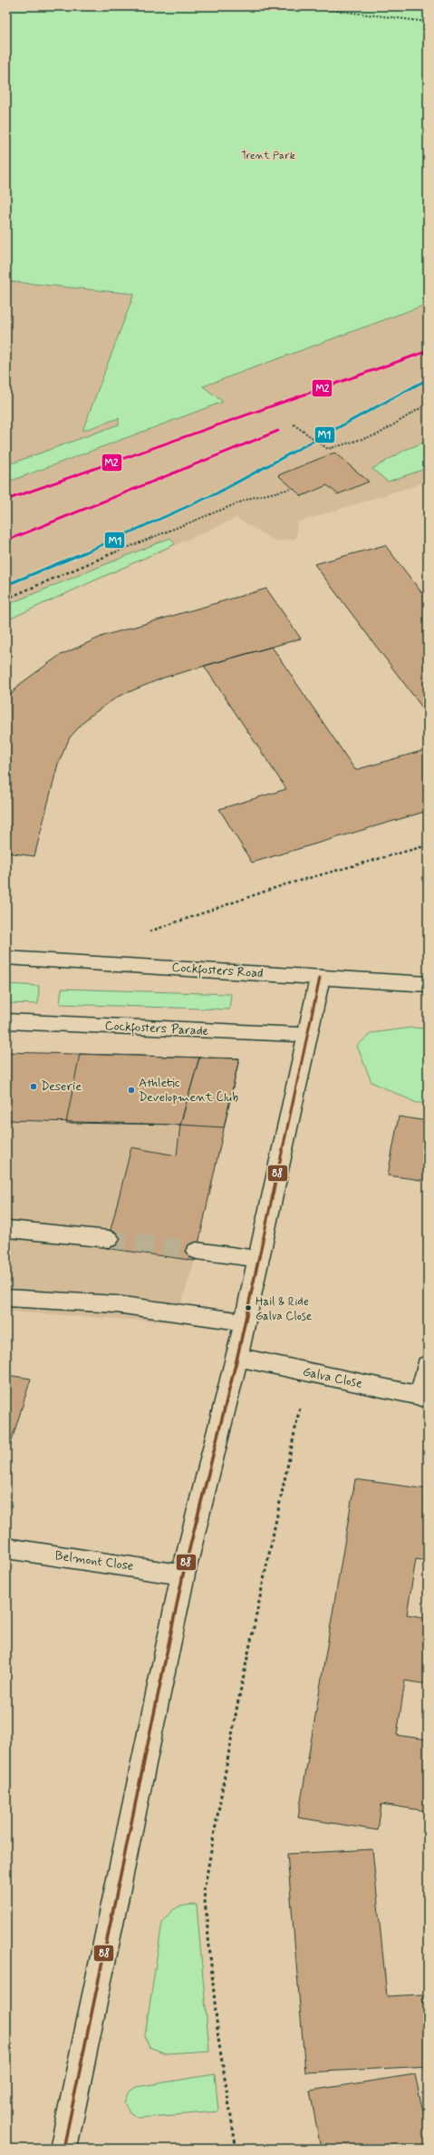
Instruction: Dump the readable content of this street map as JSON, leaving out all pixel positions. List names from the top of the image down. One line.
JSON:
{"streets":{"street":["Cockfosters Road","Cockfosters Parade","Galva Close","Belmont Close"]},"parks":["Trent Park"],"places":["Deserie","Athletic Development Club","Hail & Ride Galva Close"],"lines":["transit line M2","transit line M1","transit line 88"]}
